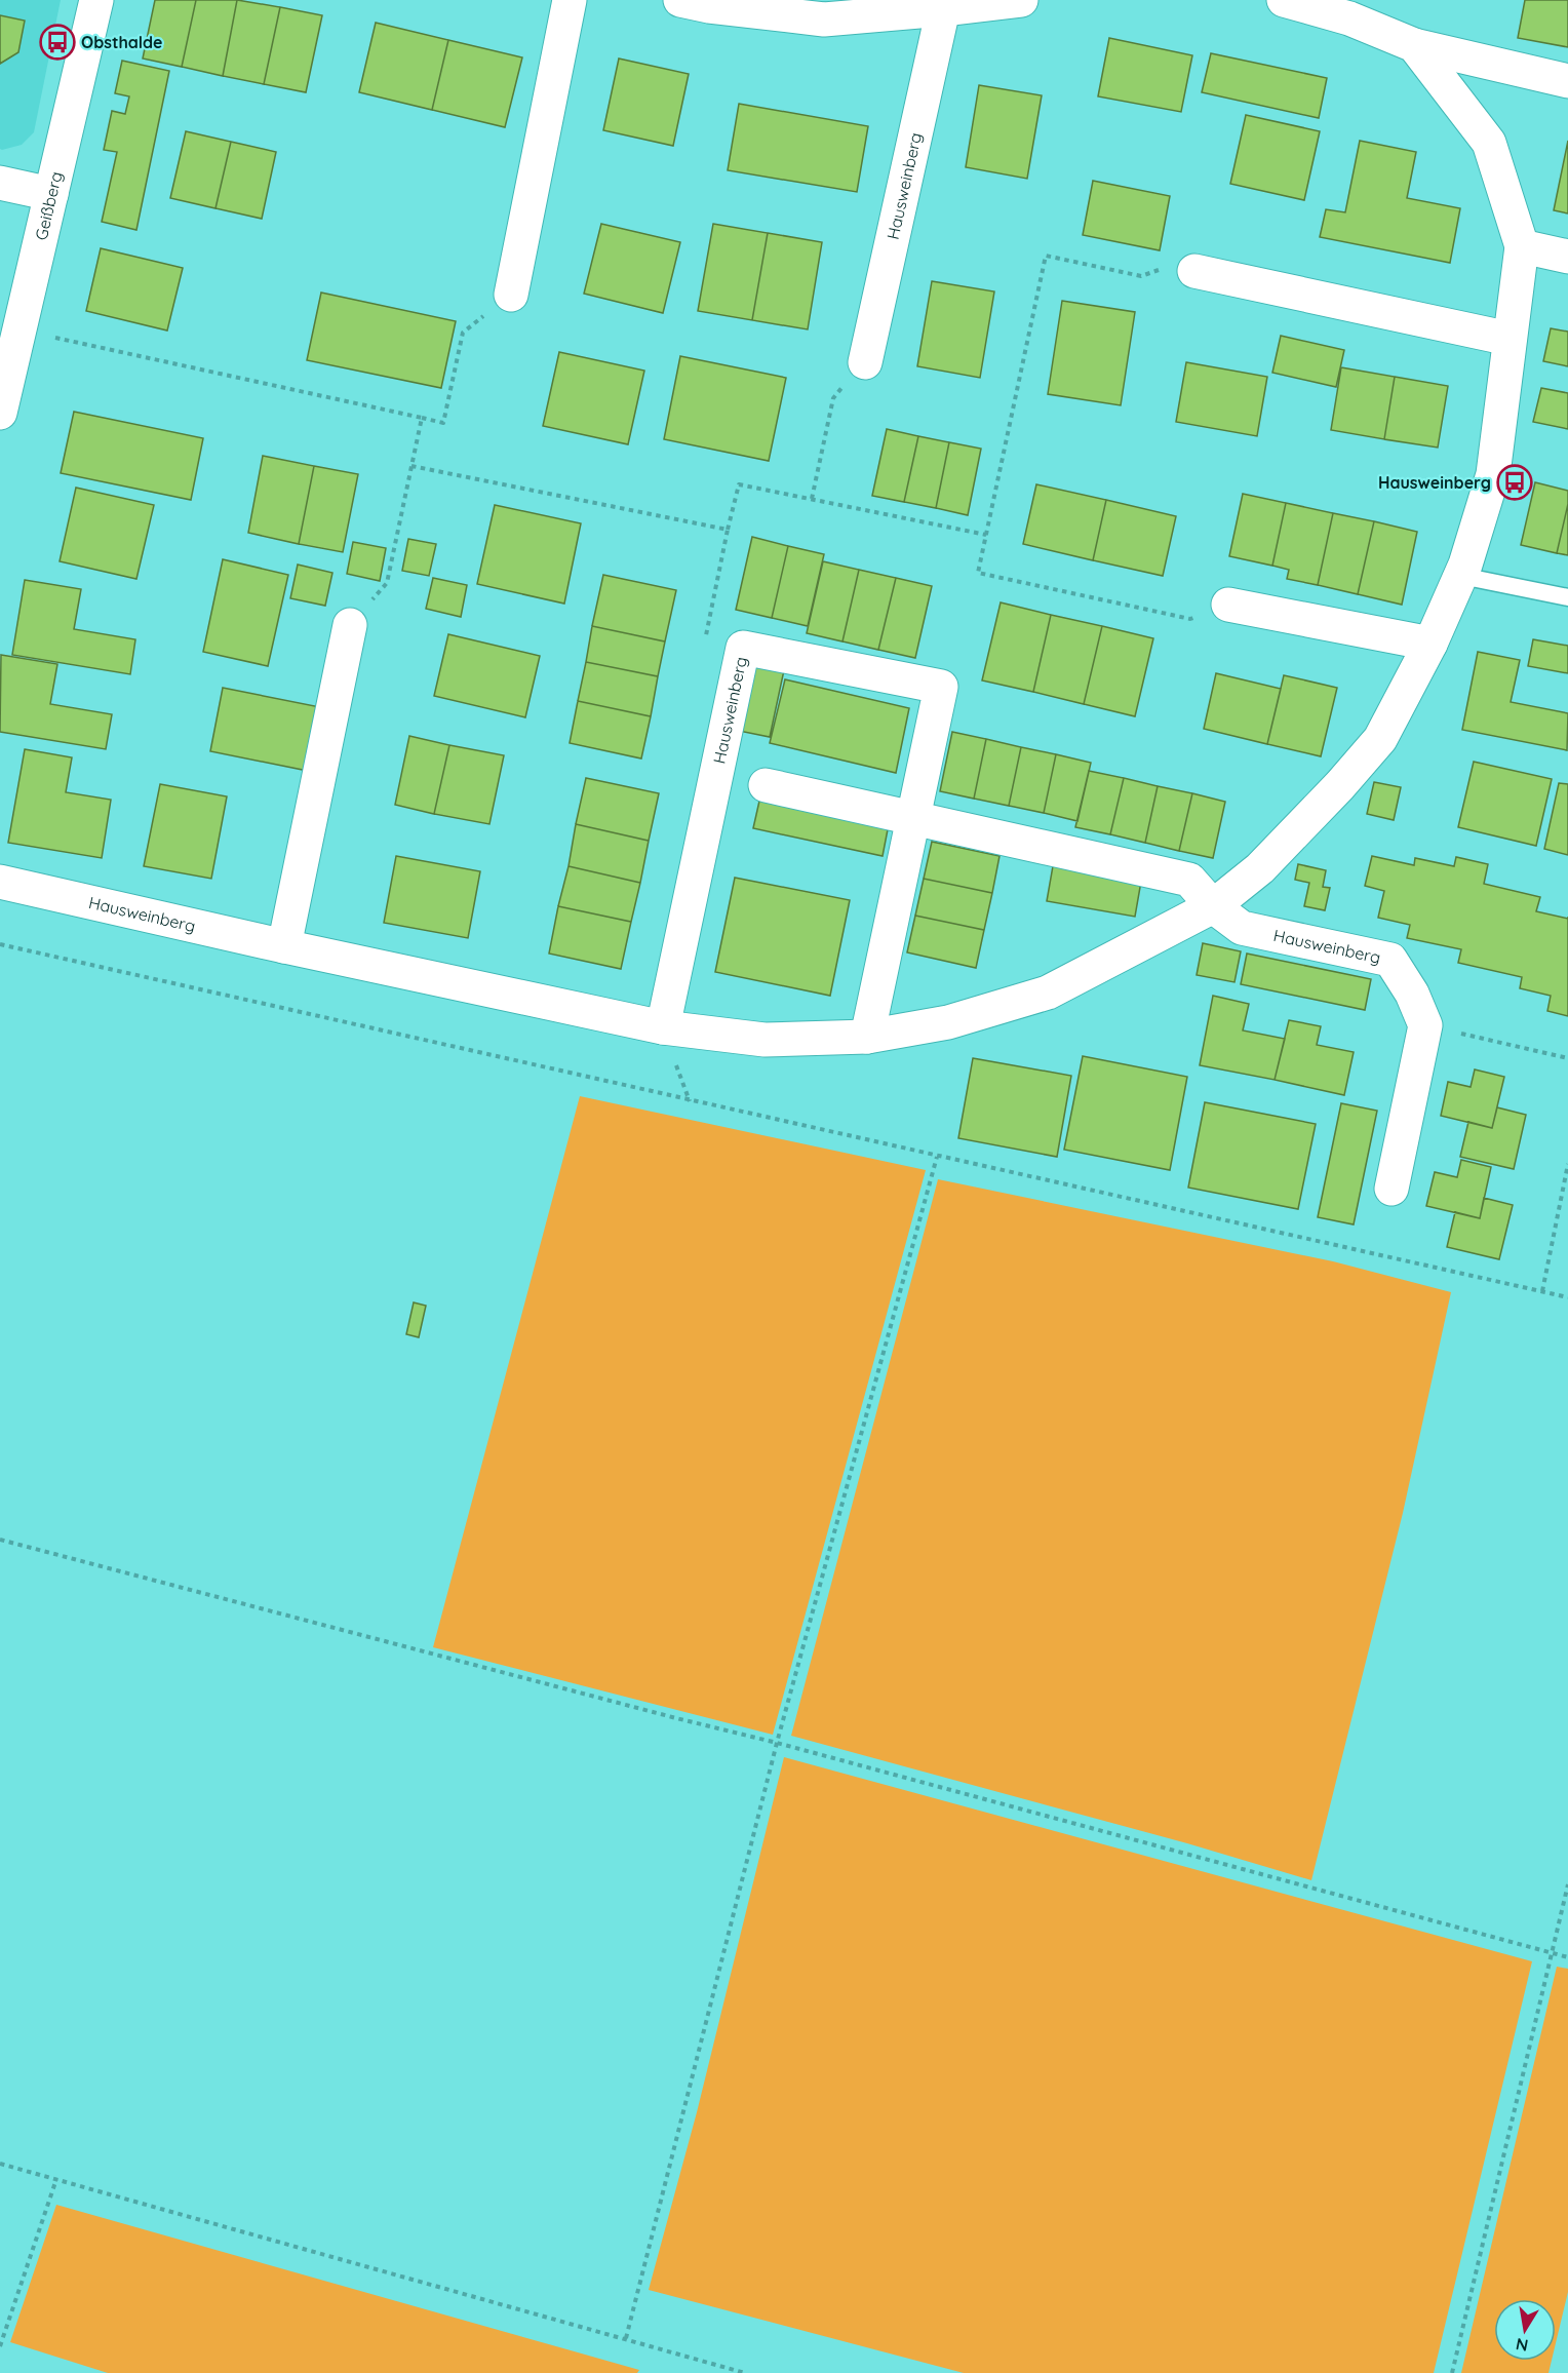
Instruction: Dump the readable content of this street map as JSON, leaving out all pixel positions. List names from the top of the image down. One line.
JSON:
{"streets":{"street":["Hausweinberg","Geißberg"]},"places":{"bus stop":["Obsthalde","Hausweinberg"]},"north":"bottom"}
